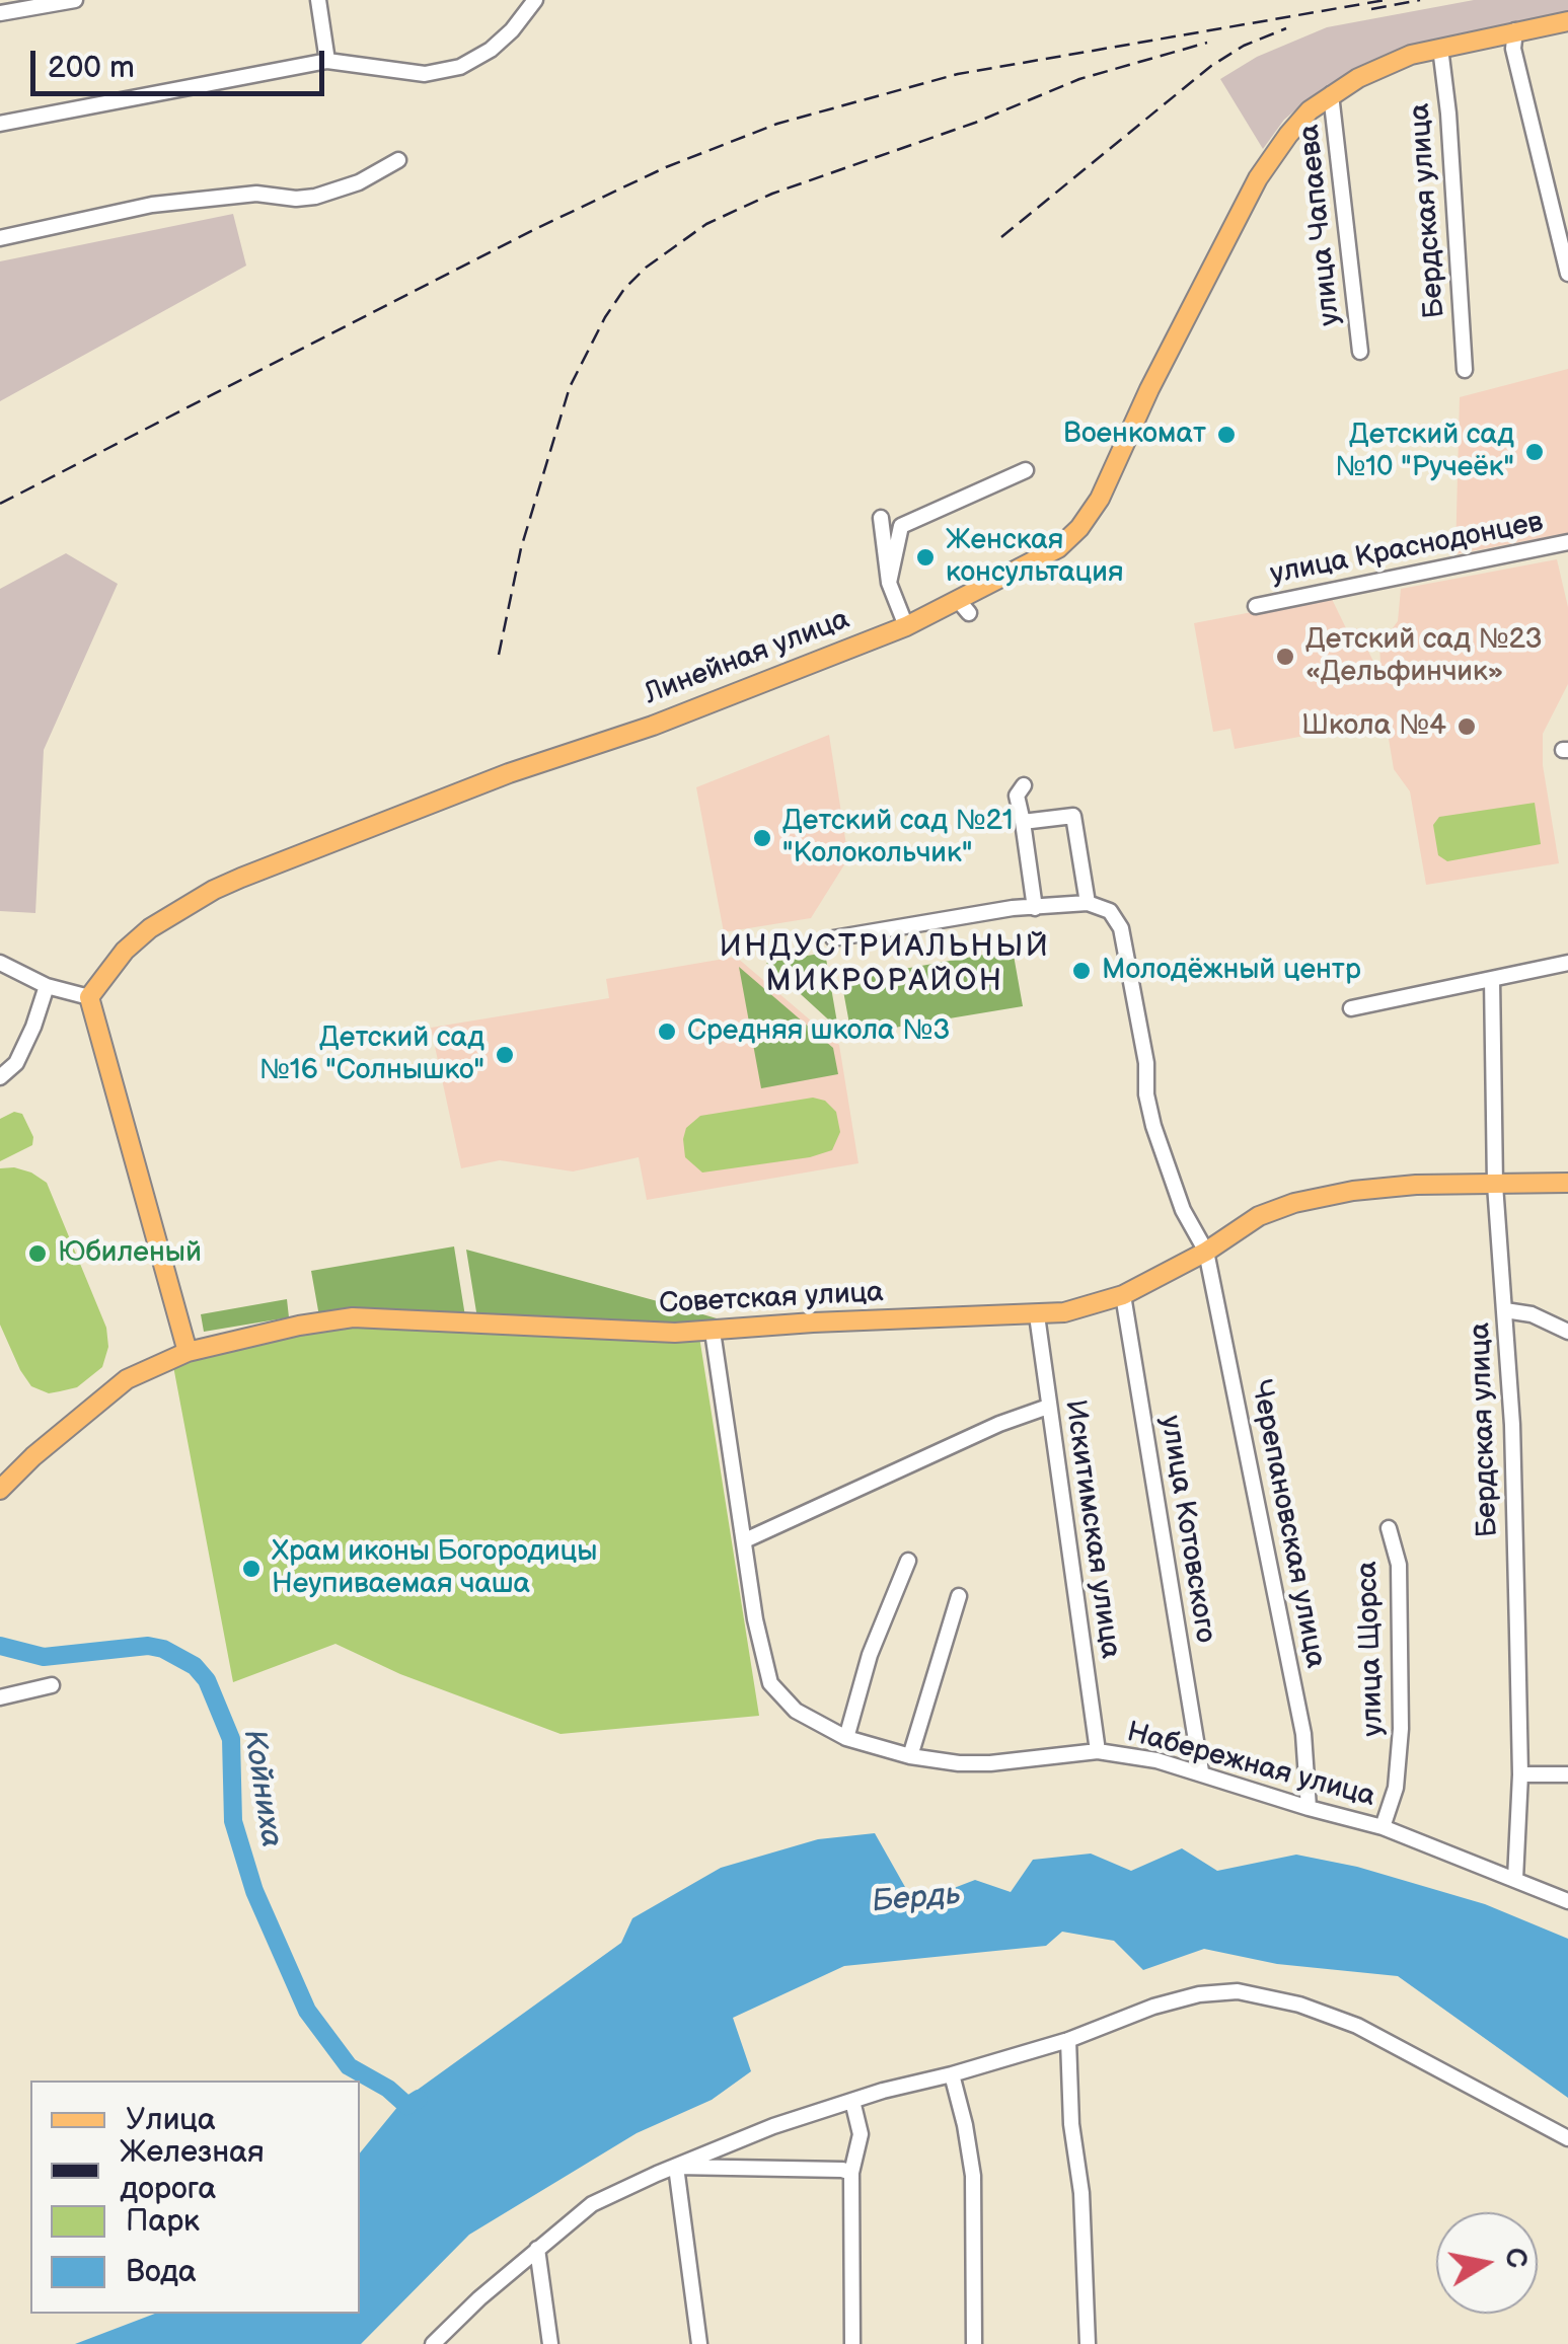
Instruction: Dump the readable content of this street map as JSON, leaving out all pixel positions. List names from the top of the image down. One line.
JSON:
{"streets":{"main road":["Линейная улица","Советская улица"],"street":["Бердская улица","улица Чапаева","улица Краснодонцев","Черепановская улица","Искитимская улица","улица Котовского","улица Щорса","Набережная улица"]},"crossings":[["Бердская улица","Линейная улица"],["Бердская улица","Советская улица"],["Бердская улица","Набережная улица"],["улица Чапаева","Линейная улица"],["Советская улица","Черепановская улица"],["Советская улица","Искитимская улица"],["Советская улица","улица Котовского"],["Советская улица","Набережная улица"],["Черепановская улица","Набережная улица"],["Искитимская улица","Набережная улица"],["улица Котовского","Набережная улица"],["улица Щорса","Набережная улица"]],"districts":["ИНДУСТРИАЛЬНЫЙ МИКРОРАЙОН"],"water":["Койниха","Бердь"],"places":["Военкомат","Детский сад №10 \"Ручеёк\"","Женская консультация","Детский сад №23 «Дельфинчик»","Школа №4","Детский сад №21 \"Колокольчик\"","Молодёжный центр","Средняя школа №3","Детский сад №16 \"Солнышко\"","Юбиленый","Храм иконы Богородицы Неупиваемая чаша"],"legend":["Улица","Железная дорога","Парк","Вода"],"scale_bar":"200 m","north":"right"}
